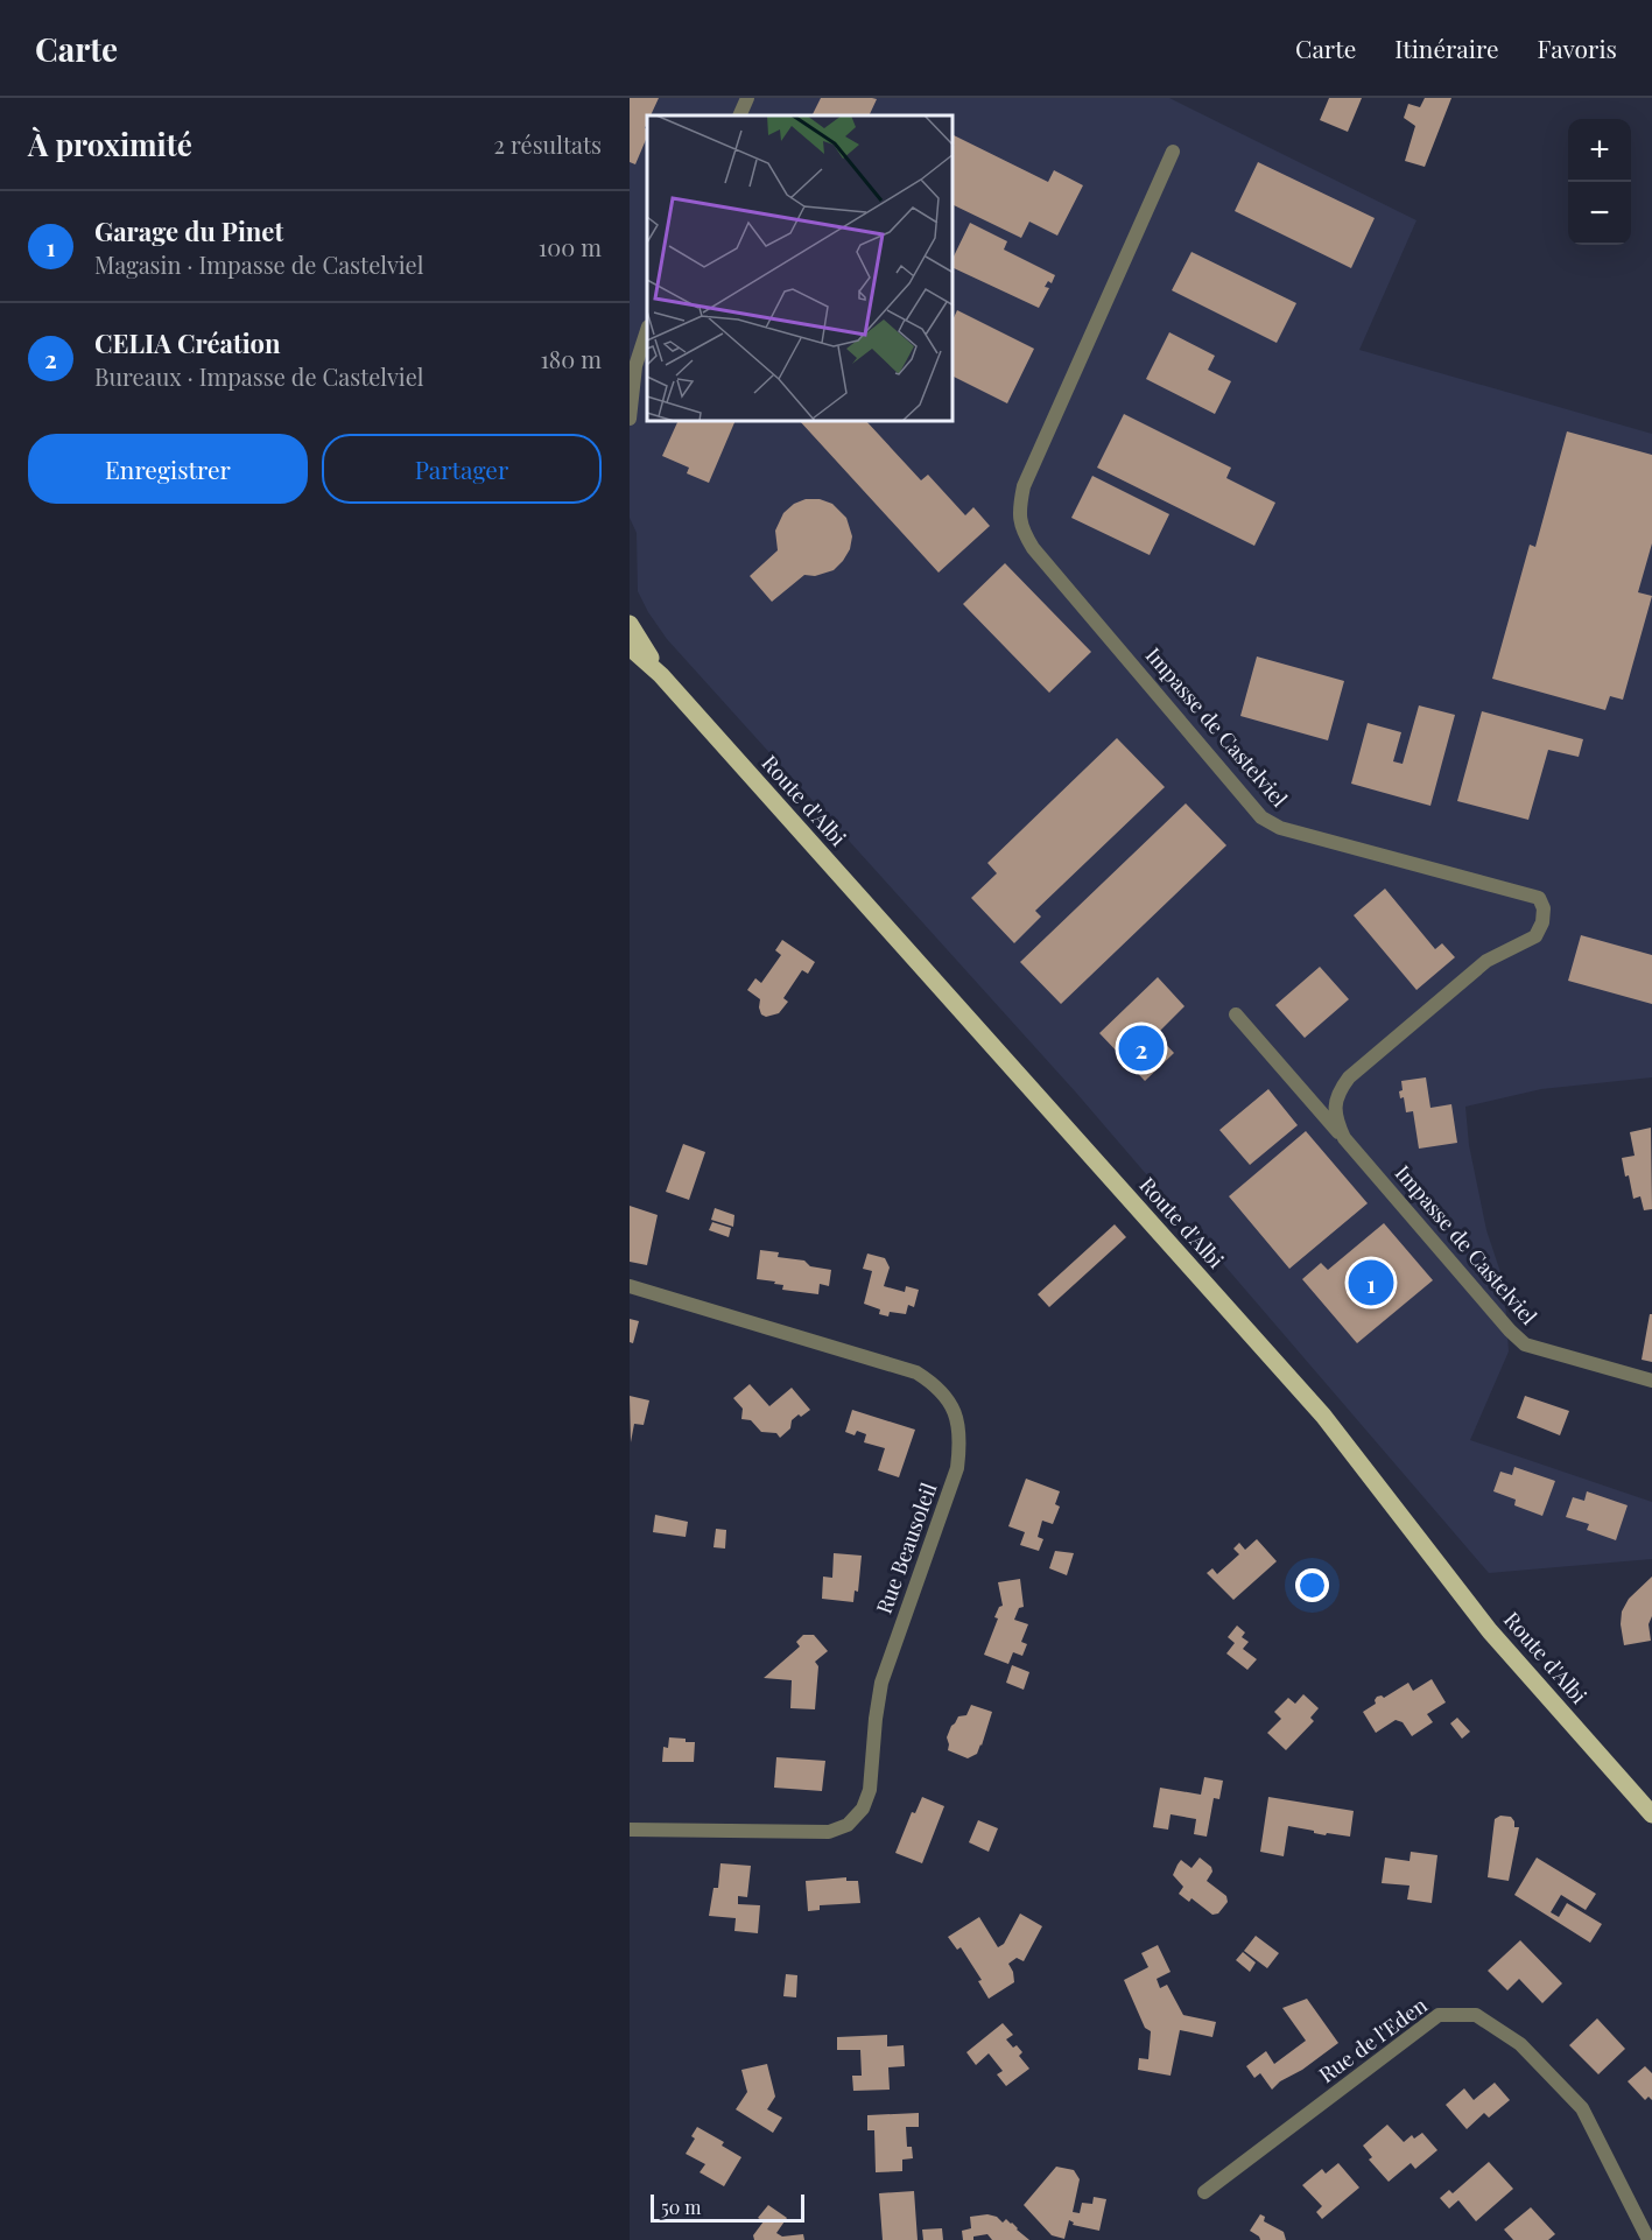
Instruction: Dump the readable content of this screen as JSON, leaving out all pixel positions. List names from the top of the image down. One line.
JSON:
{"streets":{"main road":["Route d'Albi"],"street":["Impasse de Castelviel","Rue Beausoleil","Rue de l'Eden"]},"scale_bar":"50 m","page":{"header":"Carte","nav":["Carte","Itinéraire","Favoris"],"heading":["À proximité","2 résultats"],"map_buttons":["+","−"],"list":[{"mark":"1","name":"Garage du Pinet","note":"Magasin · Impasse de Castelviel","value":"100 m"},{"mark":"2","name":"CELIA Création","note":"Bureaux · Impasse de Castelviel","value":"180 m"}],"buttons":["Enregistrer","Partager"],"pins":["2","1"],"scale":"50 m"}}
